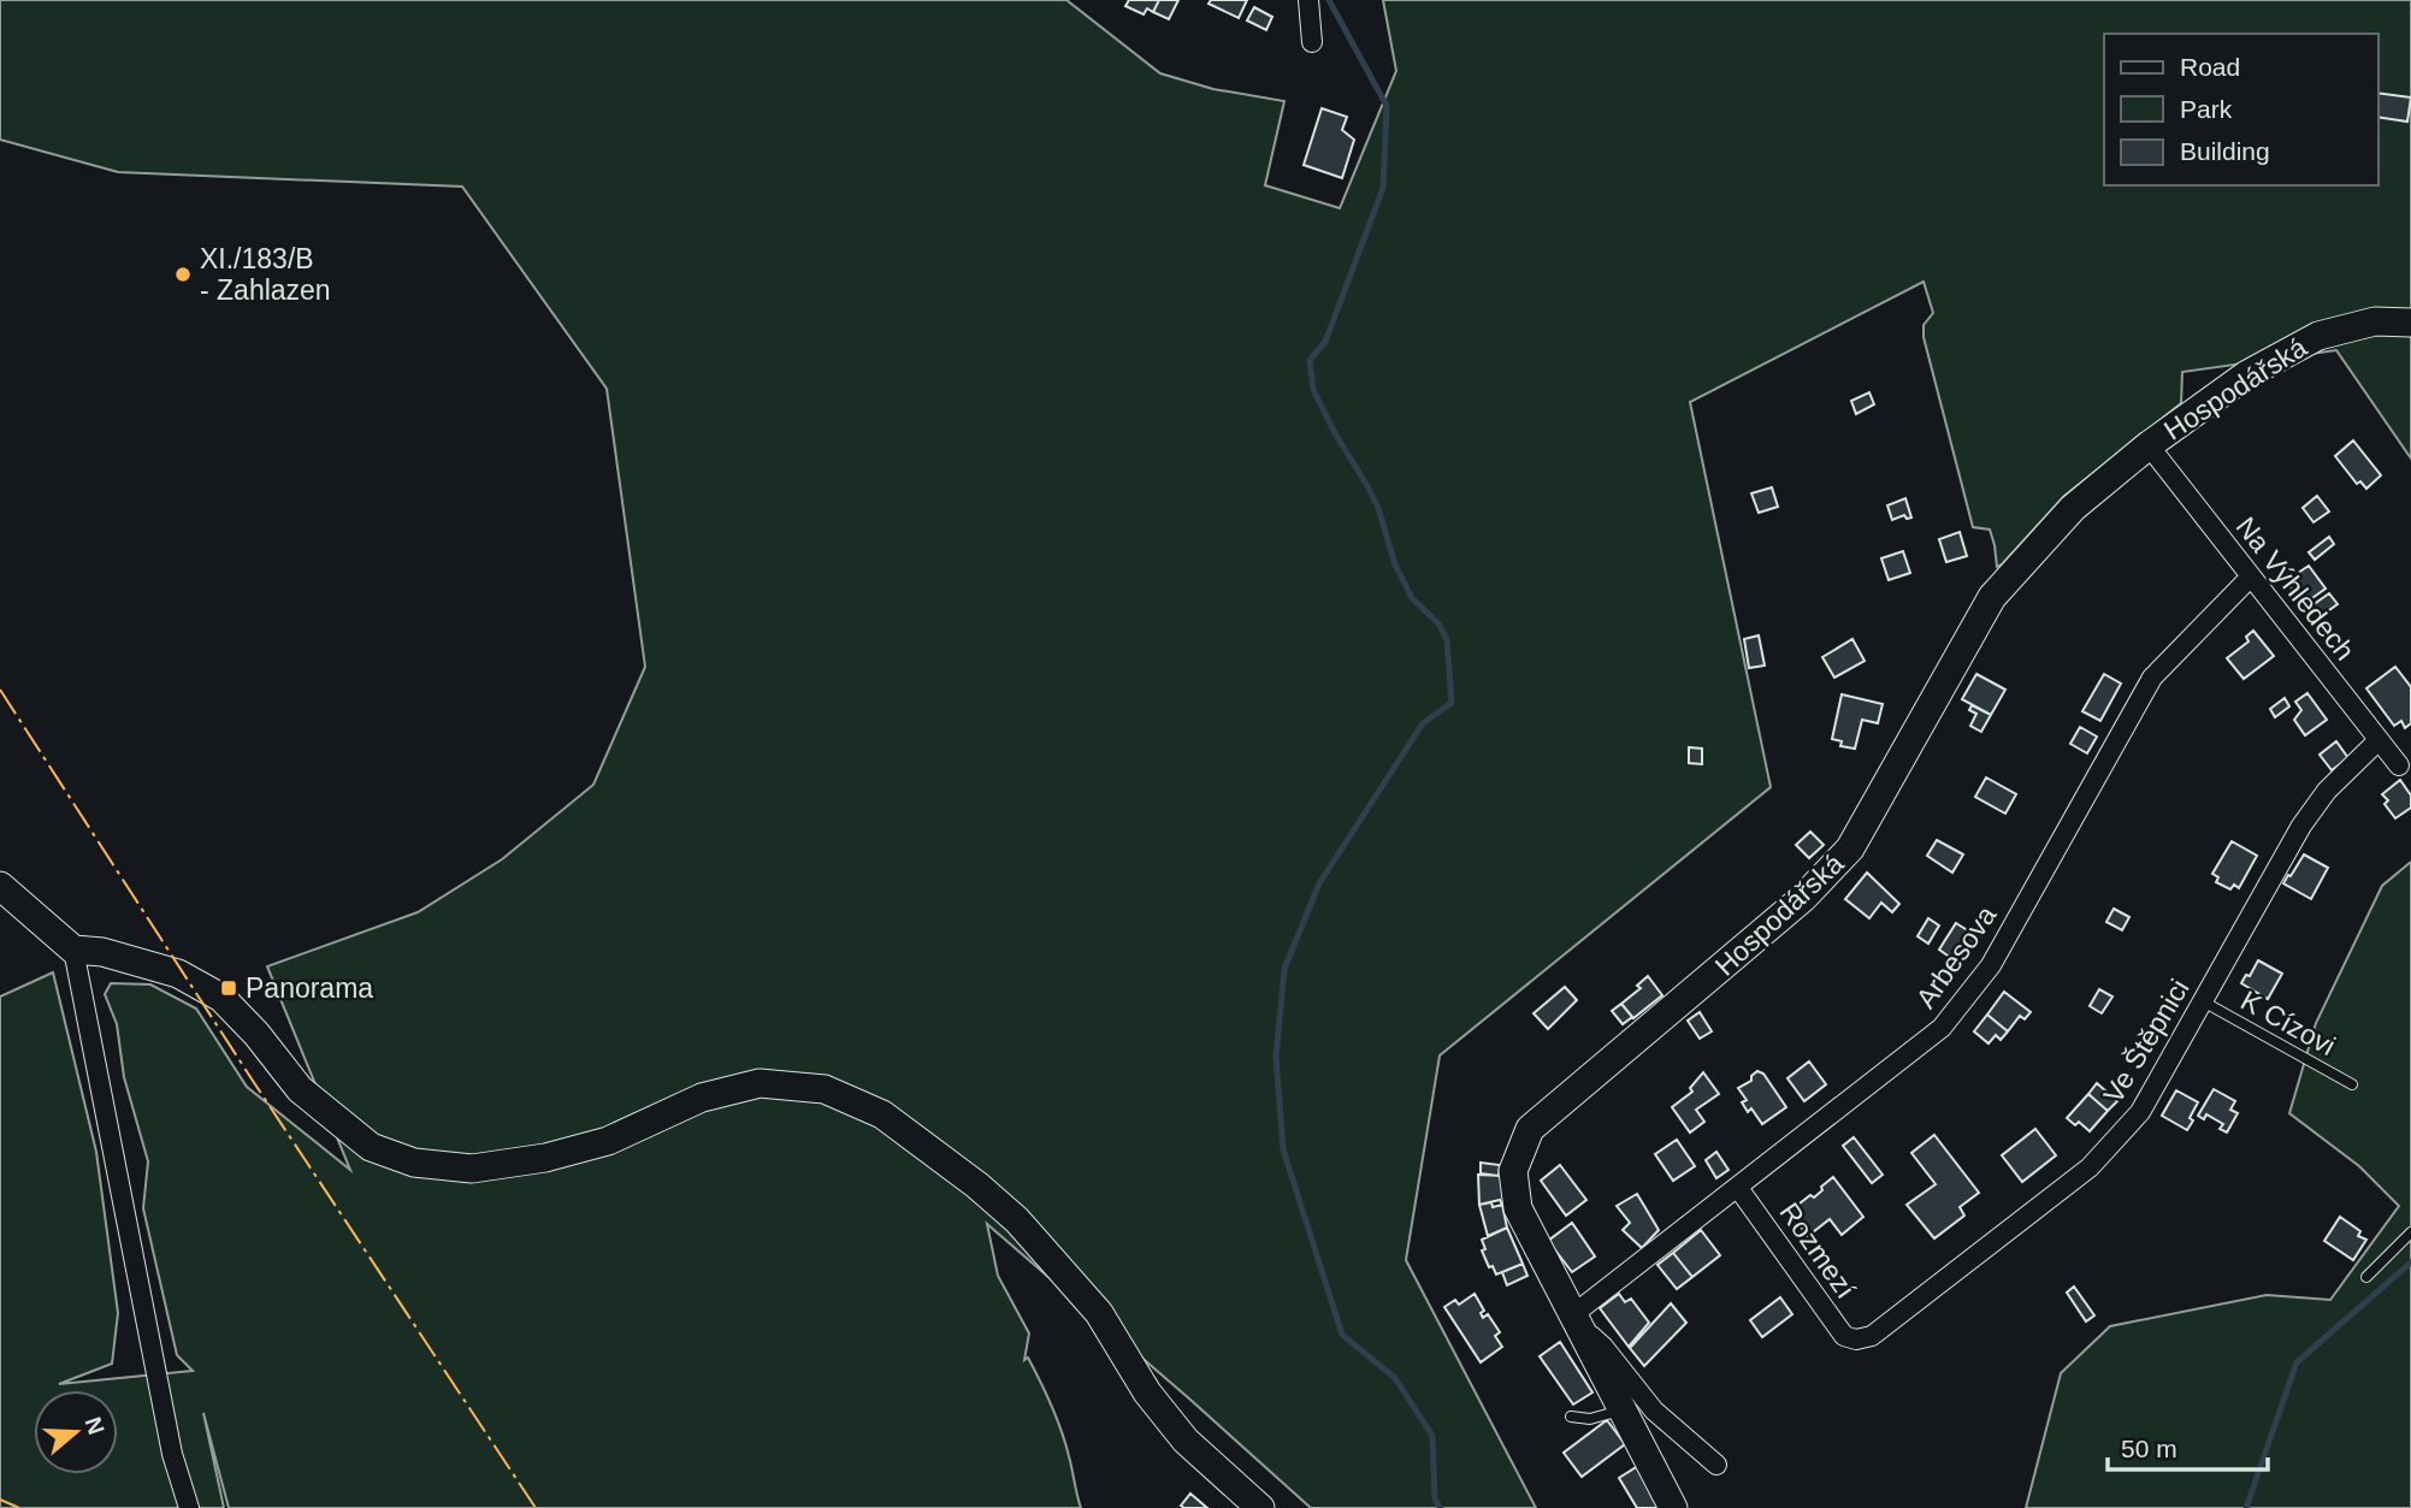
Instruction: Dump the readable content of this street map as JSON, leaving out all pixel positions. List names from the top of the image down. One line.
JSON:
{"streets":{"street":["Hospodářská","Na Výhledech","Arbesova","Ve Štěpnici","Rozmezí"],"lane":["K Cízovi"]},"crossings":[["Hospodářská","Na Výhledech"],["Hospodářská","Arbesova"],["Na Výhledech","Arbesova"],["Na Výhledech","Ve Štěpnici"],["Arbesova","Rozmezí"],["K Cízovi","Ve Štěpnici"],["Ve Štěpnici","Rozmezí"]],"places":{"other":["XI./183/B - Zahlazen"],"transit":["Panorama"]},"legend":["Road","Park","Building"],"scale_bar":"50 m","north":"right"}
